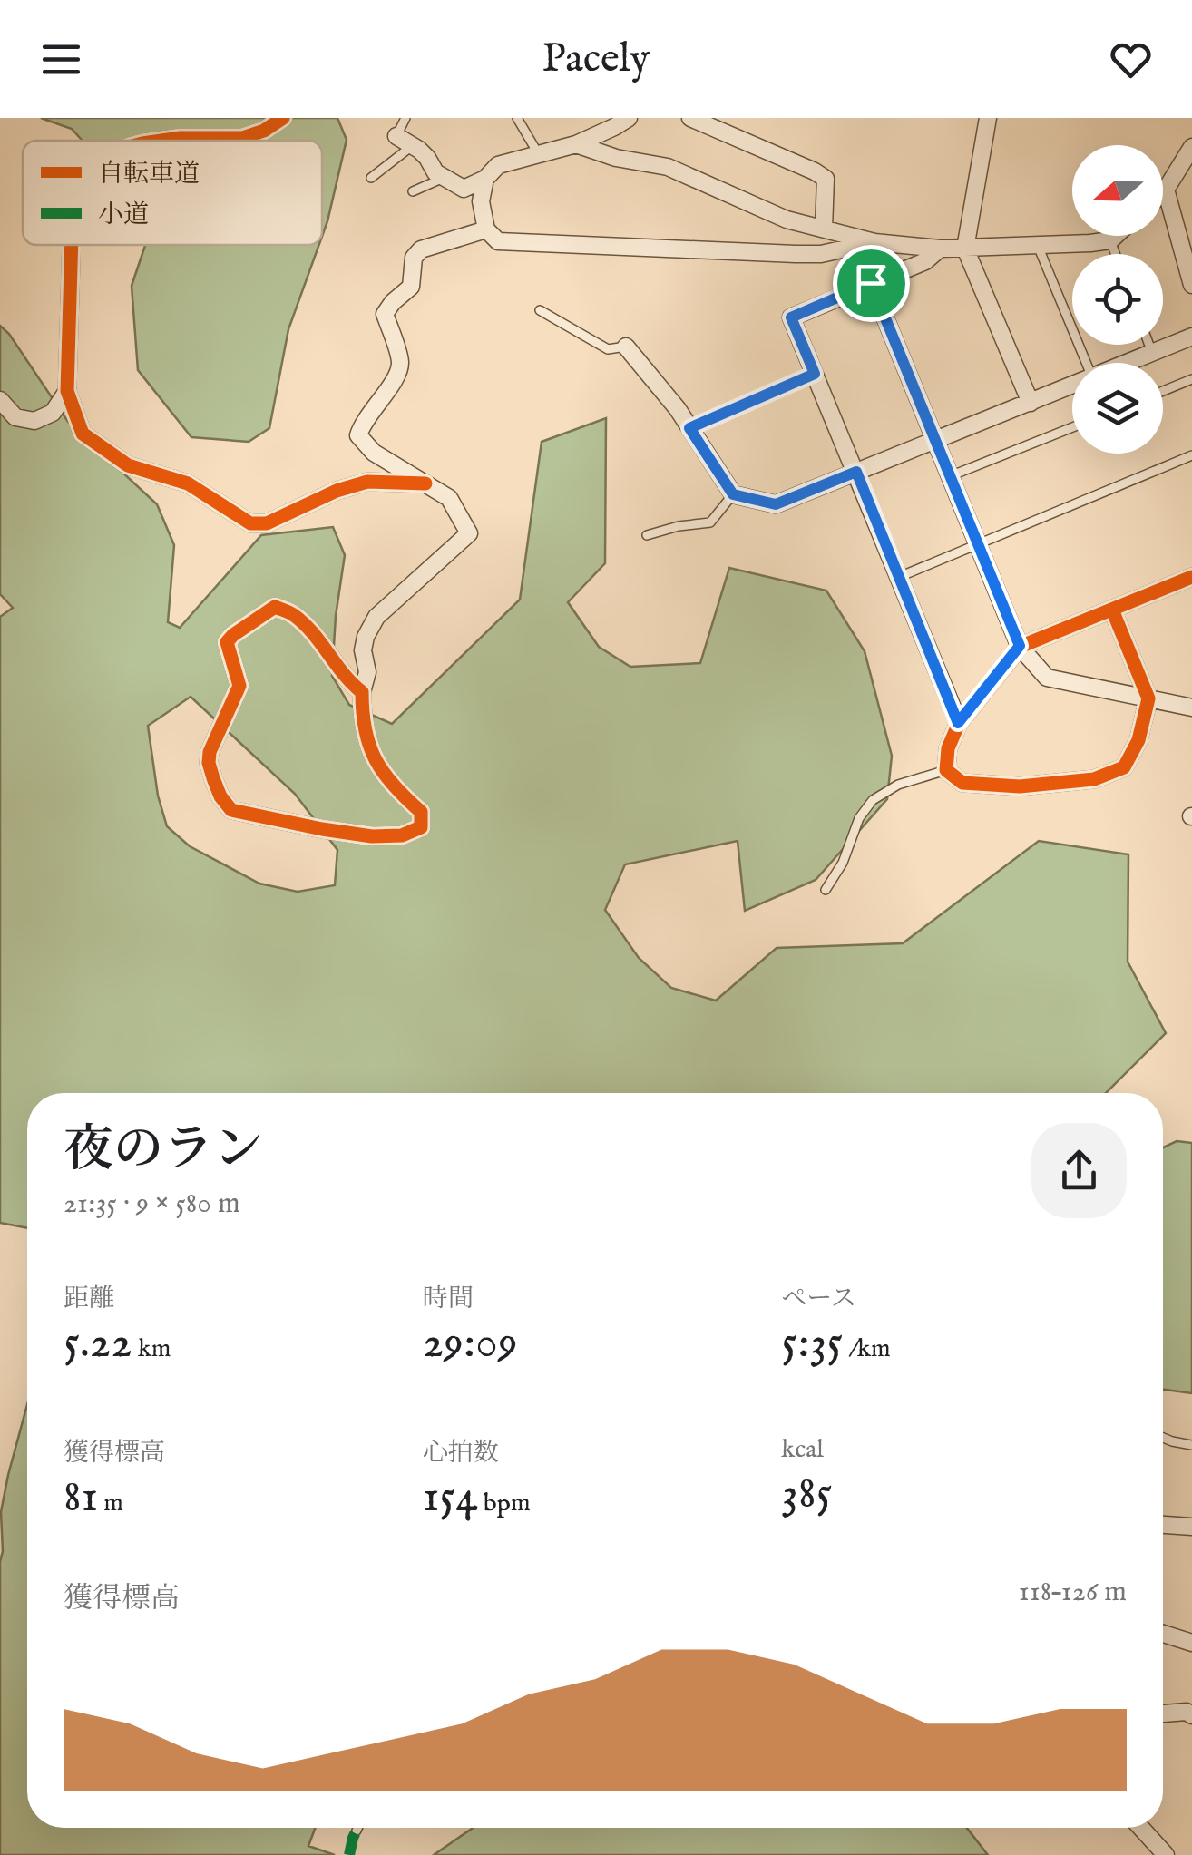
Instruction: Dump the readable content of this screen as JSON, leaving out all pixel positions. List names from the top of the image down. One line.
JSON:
{"legend":["自転車道","小道"],"north":"left","page":{"header":"Pacely","heading":["夜のラン","21:35 · 9 × 580 m"],"stats":[["距離","5.22 km"],["時間","29:09"],["ペース","5:35 /km"],["獲得標高","81 m"],["心拍数","154 bpm"],["kcal","385"]],"chart":["獲得標高","118–126 m"]}}
